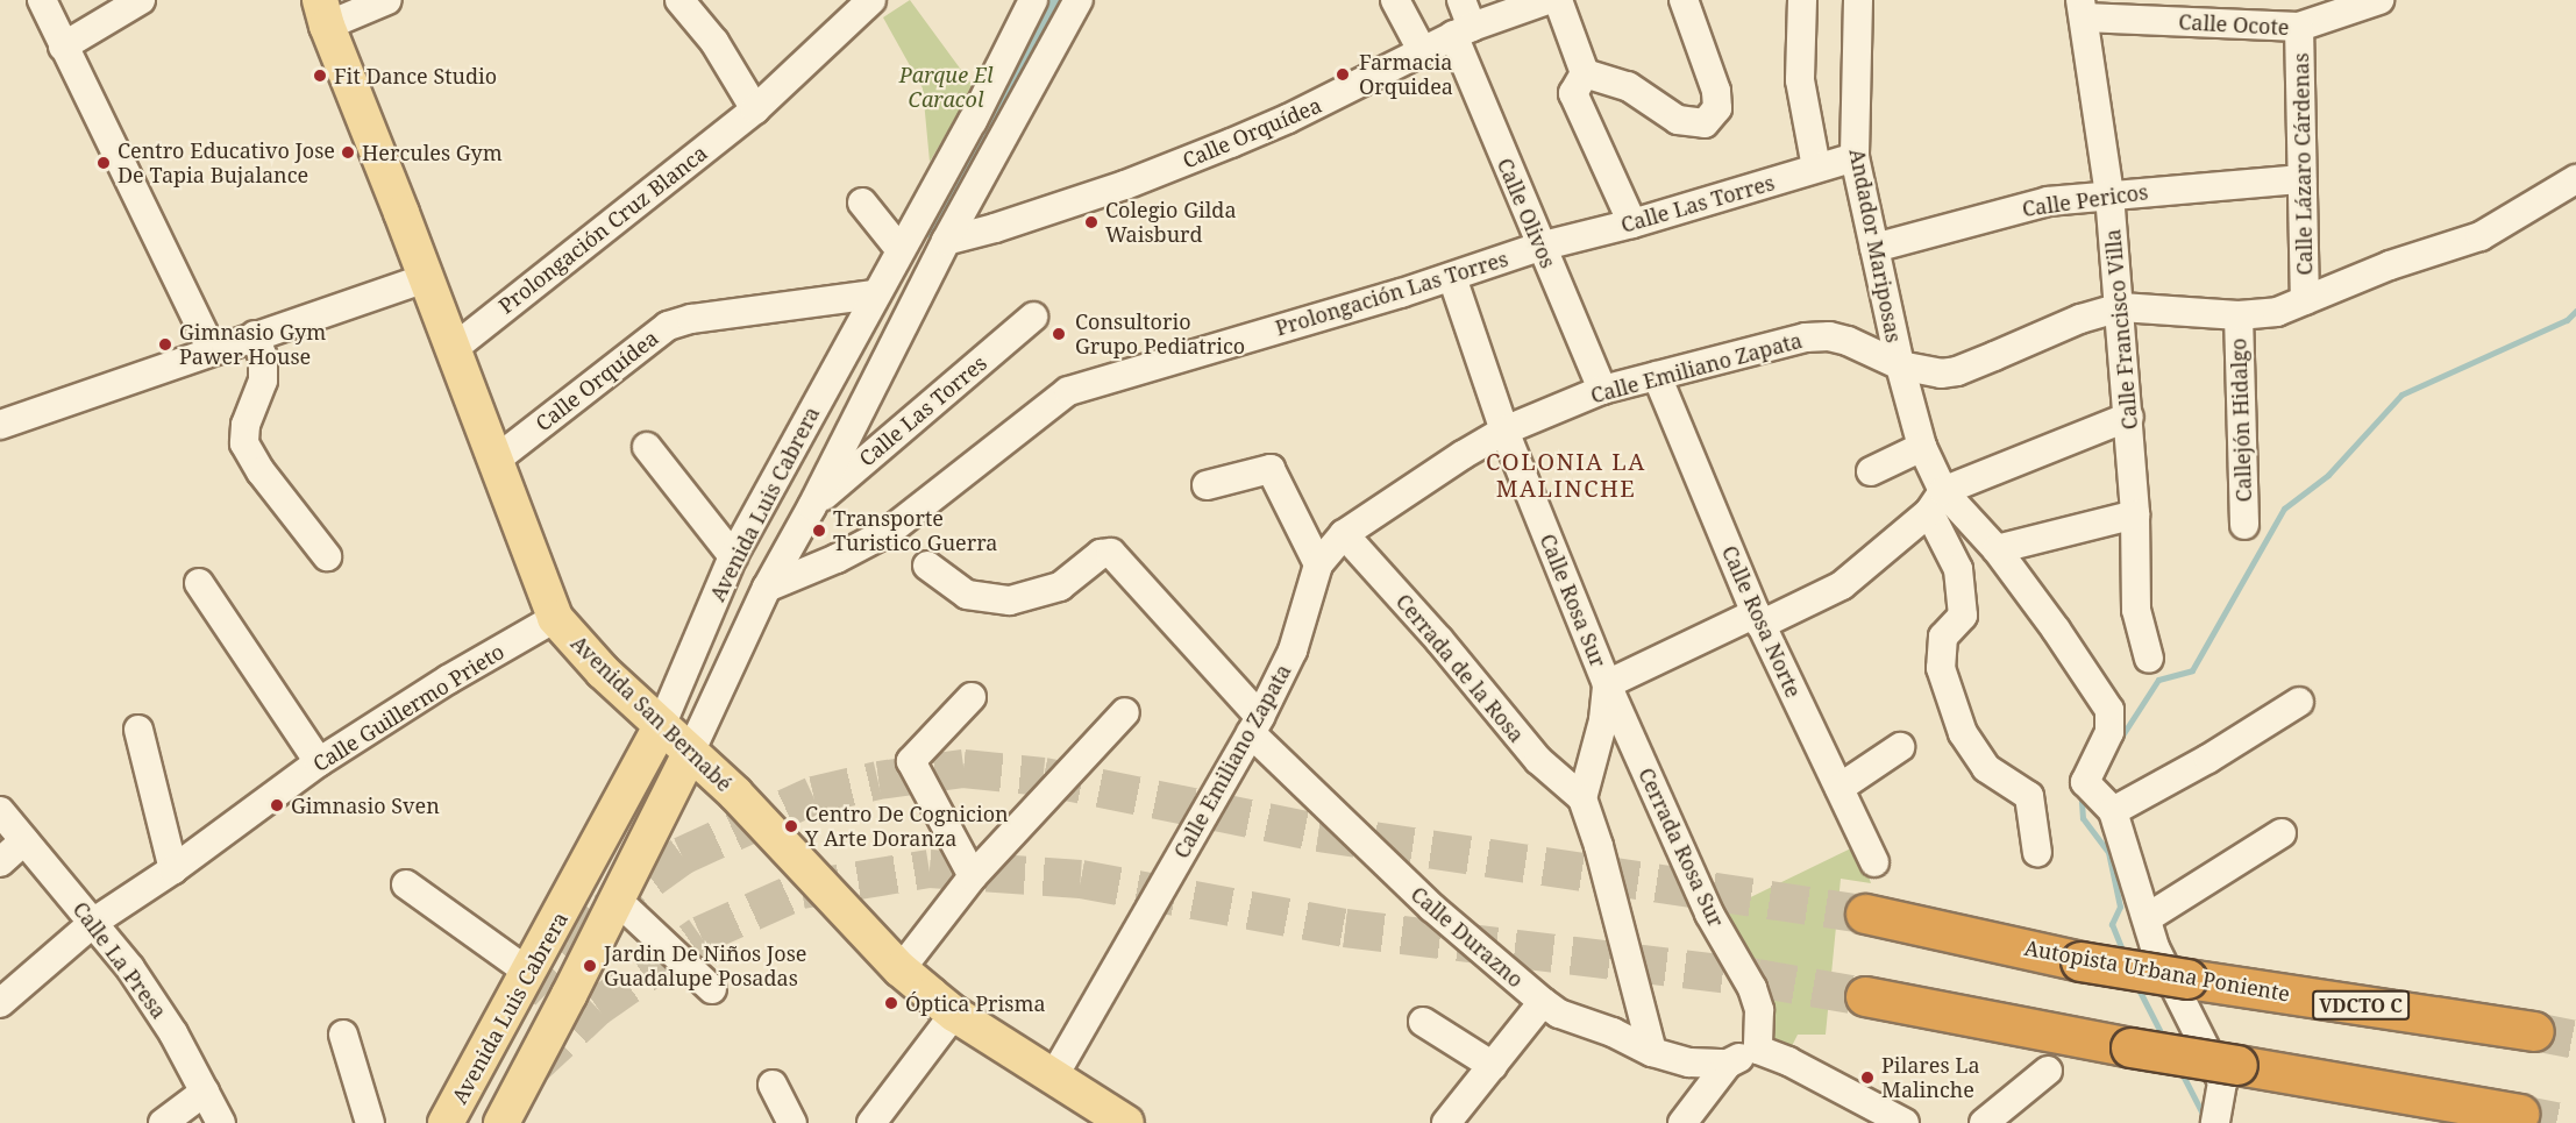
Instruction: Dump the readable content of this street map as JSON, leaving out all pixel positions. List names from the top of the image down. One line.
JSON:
{"streets":{"highway":["Autopista Urbana Poniente","VDCTO C"],"main road":["Avenida Luis Cabrera","Avenida San Bernabé"],"street":["Calle Ocote","Calle Orquídea","Calle Lázaro Cárdenas","Calle Pericos","Calle Las Torres","Calle Olivos","Prolongación Cruz Blanca","Andador Mariposas","Prolongación Las Torres","Calle Francisco Villa","Calle Emiliano Zapata","Callejón Hidalgo","Calle Rosa Sur","Calle Rosa Norte","Cerrada de la Rosa","Calle Guillermo Prieto","Cerrada Rosa Sur","Calle Durazno","Calle La Presa"]},"crossings":[["Calle Ocote","Calle Lázaro Cárdenas"],["Calle Ocote","Calle Francisco Villa"],["Calle Orquídea","Calle Olivos"],["Calle Orquídea","Avenida Luis Cabrera"],["Calle Orquídea","Avenida San Bernabé"],["Calle Lázaro Cárdenas","Calle Pericos"],["Calle Pericos","Andador Mariposas"],["Calle Pericos","Calle Francisco Villa"],["Calle Las Torres","Calle Olivos"],["Calle Las Torres","Andador Mariposas"],["Calle Las Torres","Prolongación Las Torres"],["Calle Las Torres","Avenida Luis Cabrera"],["Calle Olivos","Prolongación Las Torres"],["Calle Olivos","Calle Emiliano Zapata"],["Prolongación Cruz Blanca","Avenida San Bernabé"],["Andador Mariposas","Calle Emiliano Zapata"],["Prolongación Las Torres","Avenida Luis Cabrera"],["Prolongación Las Torres","Calle Rosa Sur"],["Calle Francisco Villa","Calle Emiliano Zapata"],["Calle Emiliano Zapata","Calle Rosa Sur"],["Calle Emiliano Zapata","Calle Rosa Norte"],["Calle Emiliano Zapata","Cerrada de la Rosa"],["Calle Emiliano Zapata","Avenida San Bernabé"],["Calle Emiliano Zapata","Calle Durazno"],["Avenida Luis Cabrera","Avenida San Bernabé"],["Calle Rosa Sur","Cerrada de la Rosa"],["Calle Rosa Sur","Cerrada Rosa Sur"],["Calle Guillermo Prieto","Avenida San Bernabé"],["Calle Guillermo Prieto","Calle La Presa"]],"districts":["COLONIA LA MALINCHE"],"parks":["Parque El Caracol"],"places":["Farmacia Orquidea","Fit Dance Studio","Hercules Gym","Centro Educativo Jose De Tapia Bujalance","Colegio Gilda Waisburd","Consultorio Grupo Pediatrico","Gimnasio Gym Pawer House","Transporte Turistico Guerra","Gimnasio Sven","Centro De Cognicion Y Arte Doranza","Jardin De Niños Jose Guadalupe Posadas","Óptica Prisma","Pilares La Malinche"]}
